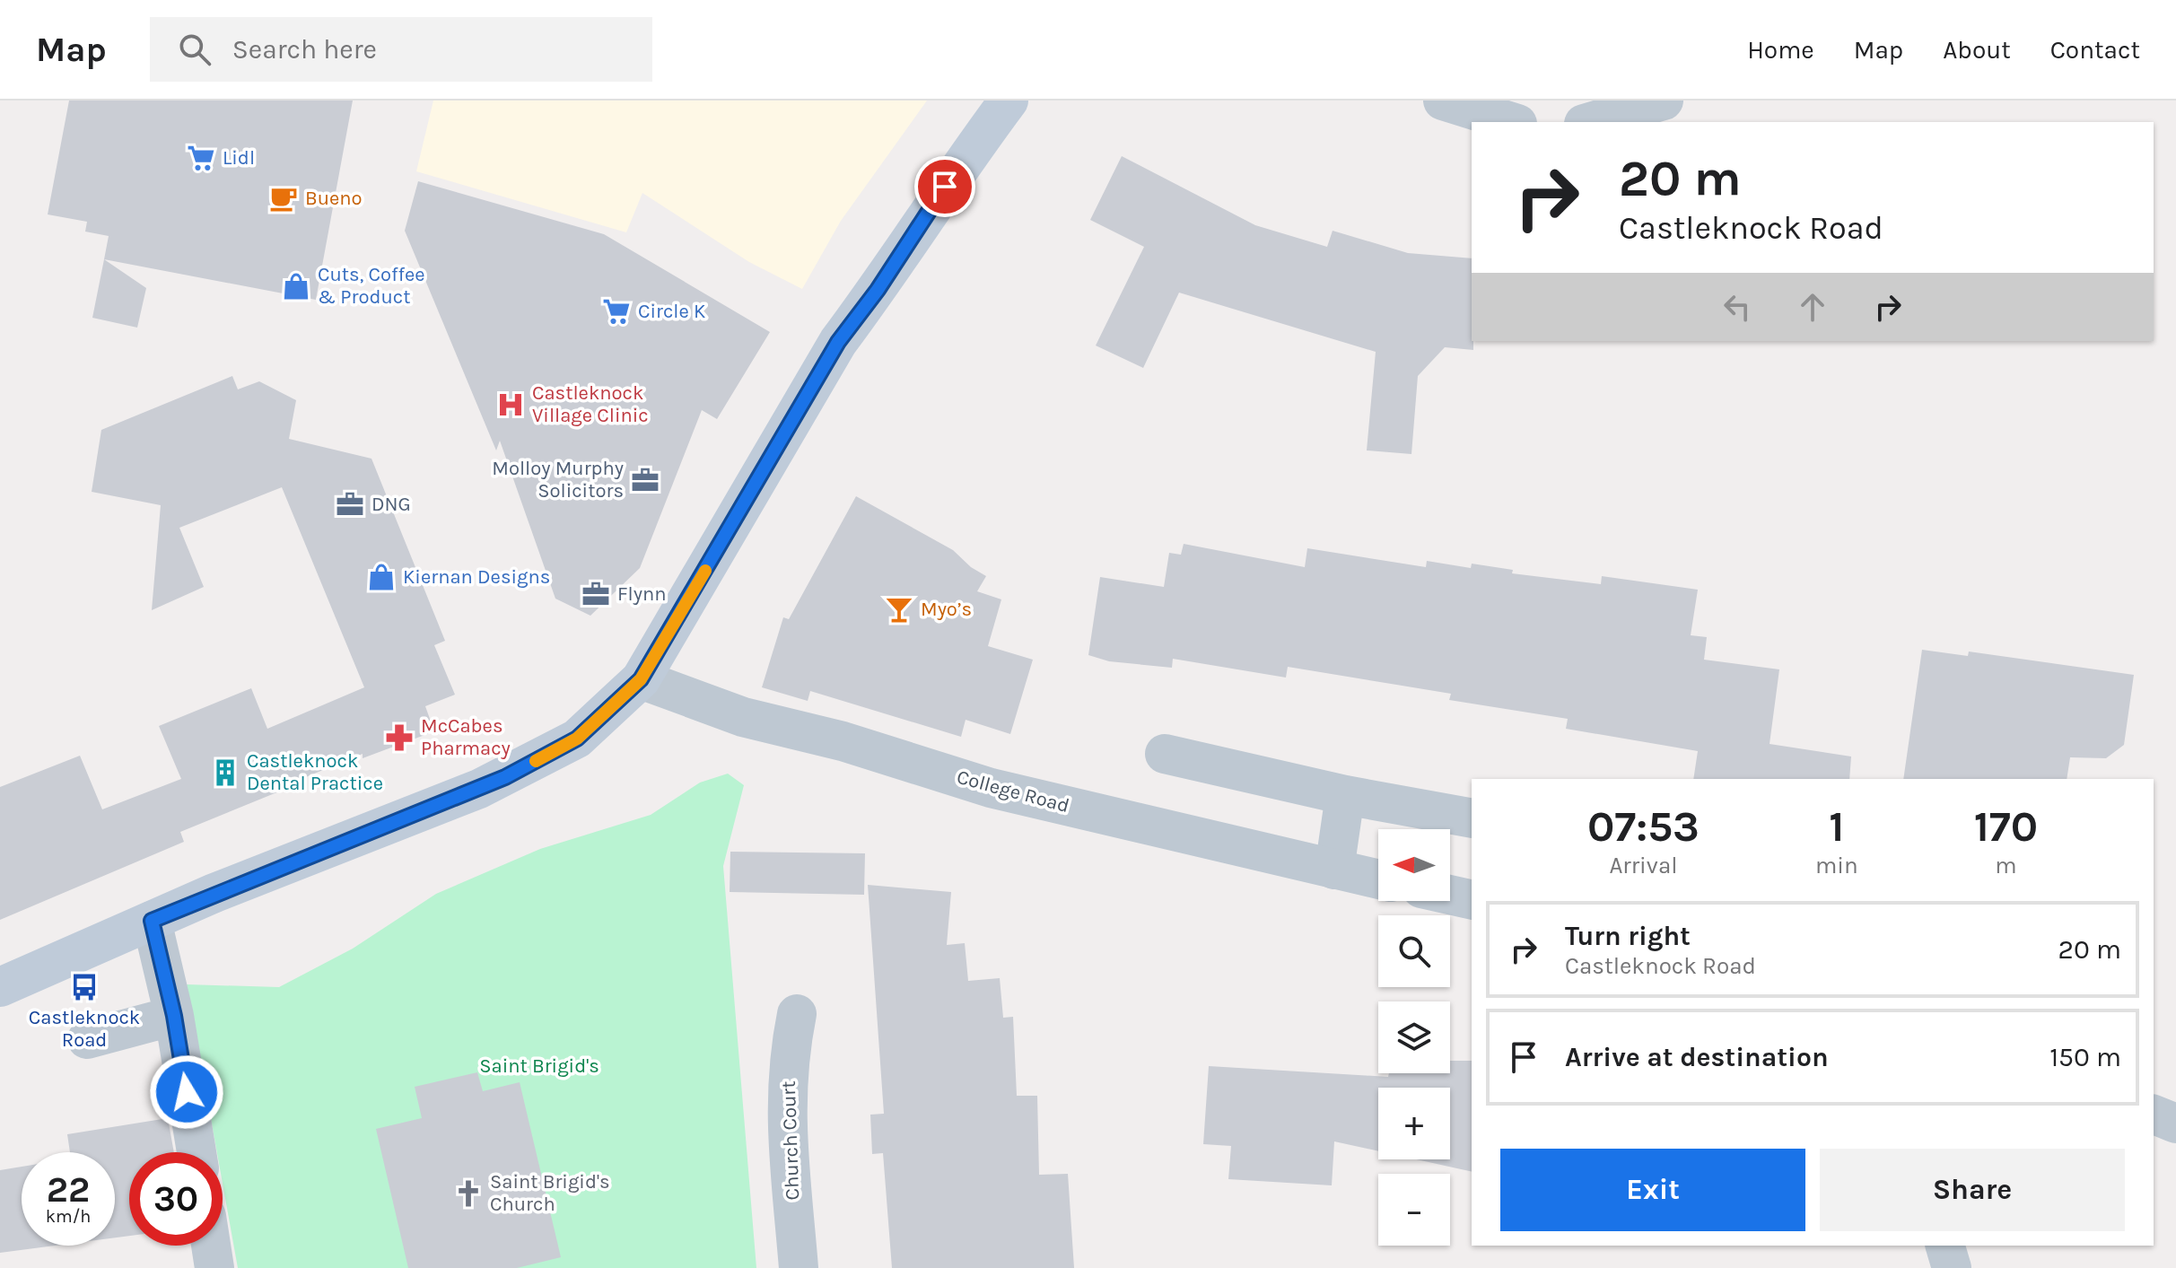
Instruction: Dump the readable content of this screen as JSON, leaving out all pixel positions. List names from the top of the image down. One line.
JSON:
{"streets":{"street":["College Road","Church Court"]},"parks":["Saint Brigid's"],"places":{"supermarket":["Lidl","Circle K"],"cafe":["Bueno"],"shop":["Cuts, Coffee & Product","Kiernan Designs"],"hospital":["Castleknock Village Clinic"],"office":["Molloy Murphy Solicitors","DNG","Flynn"],"bar":["Myo’s"],"pharmacy":["McCabes Pharmacy"],"building":["Castleknock Dental Practice"],"bus stop":["Castleknock Road"],"church":["Saint Brigid's Church"]},"north":"left","page":{"header":"Map","search":"Search here","nav":["Home","Map","About","Contact"],"turn":["20 m","Castleknock Road"],"eta":["07:53","Arrival","1","min","170","m"],"map_buttons":["+","−"],"list":[{"name":"Turn right","note":"Castleknock Road","value":"20 m"},{"name":"Arrive at destination","value":"150 m"}],"buttons":["Exit","Share"],"speed":"22 km/h","limit":"30"}}
